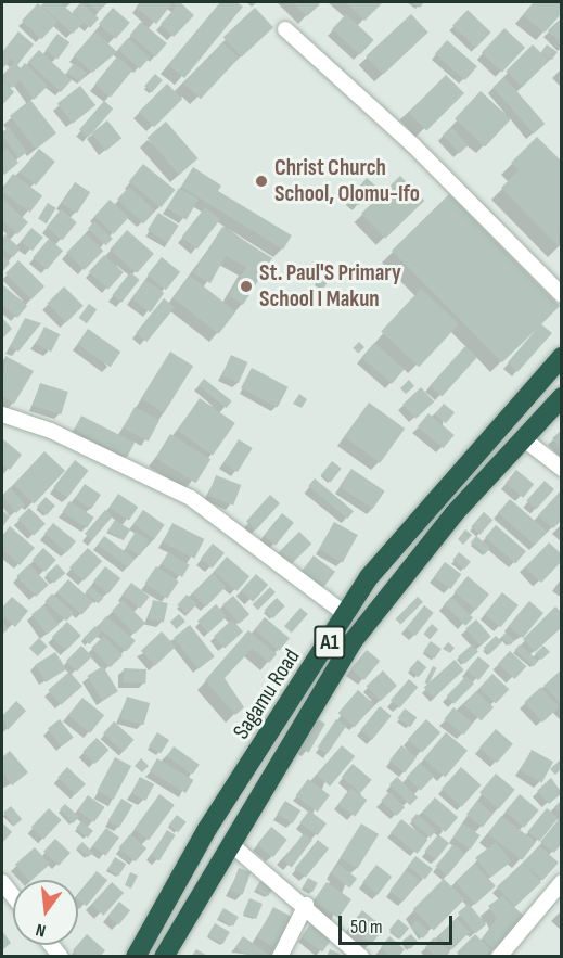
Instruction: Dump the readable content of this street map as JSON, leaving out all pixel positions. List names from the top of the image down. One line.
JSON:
{"streets":{"highway":["A1","Sagamu Road"]},"places":["Christ Church School, Olomu-Ifo","St. Paul'S Primary School I Makun"],"scale_bar":"50 m","north":"bottom"}
